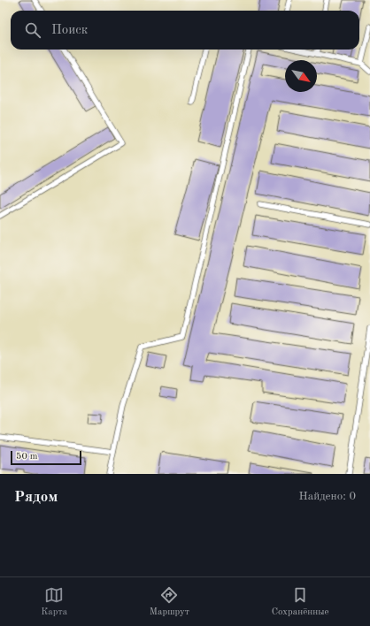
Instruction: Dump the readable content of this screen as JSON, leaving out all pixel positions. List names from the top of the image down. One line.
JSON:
{"scale_bar":"50 m","north":"bottom right","page":{"search":"Поиск","scale":"50 m","heading":["Рядом","Найдено: 0"],"nav":["Карта","Маршрут","Сохранённые"]}}
